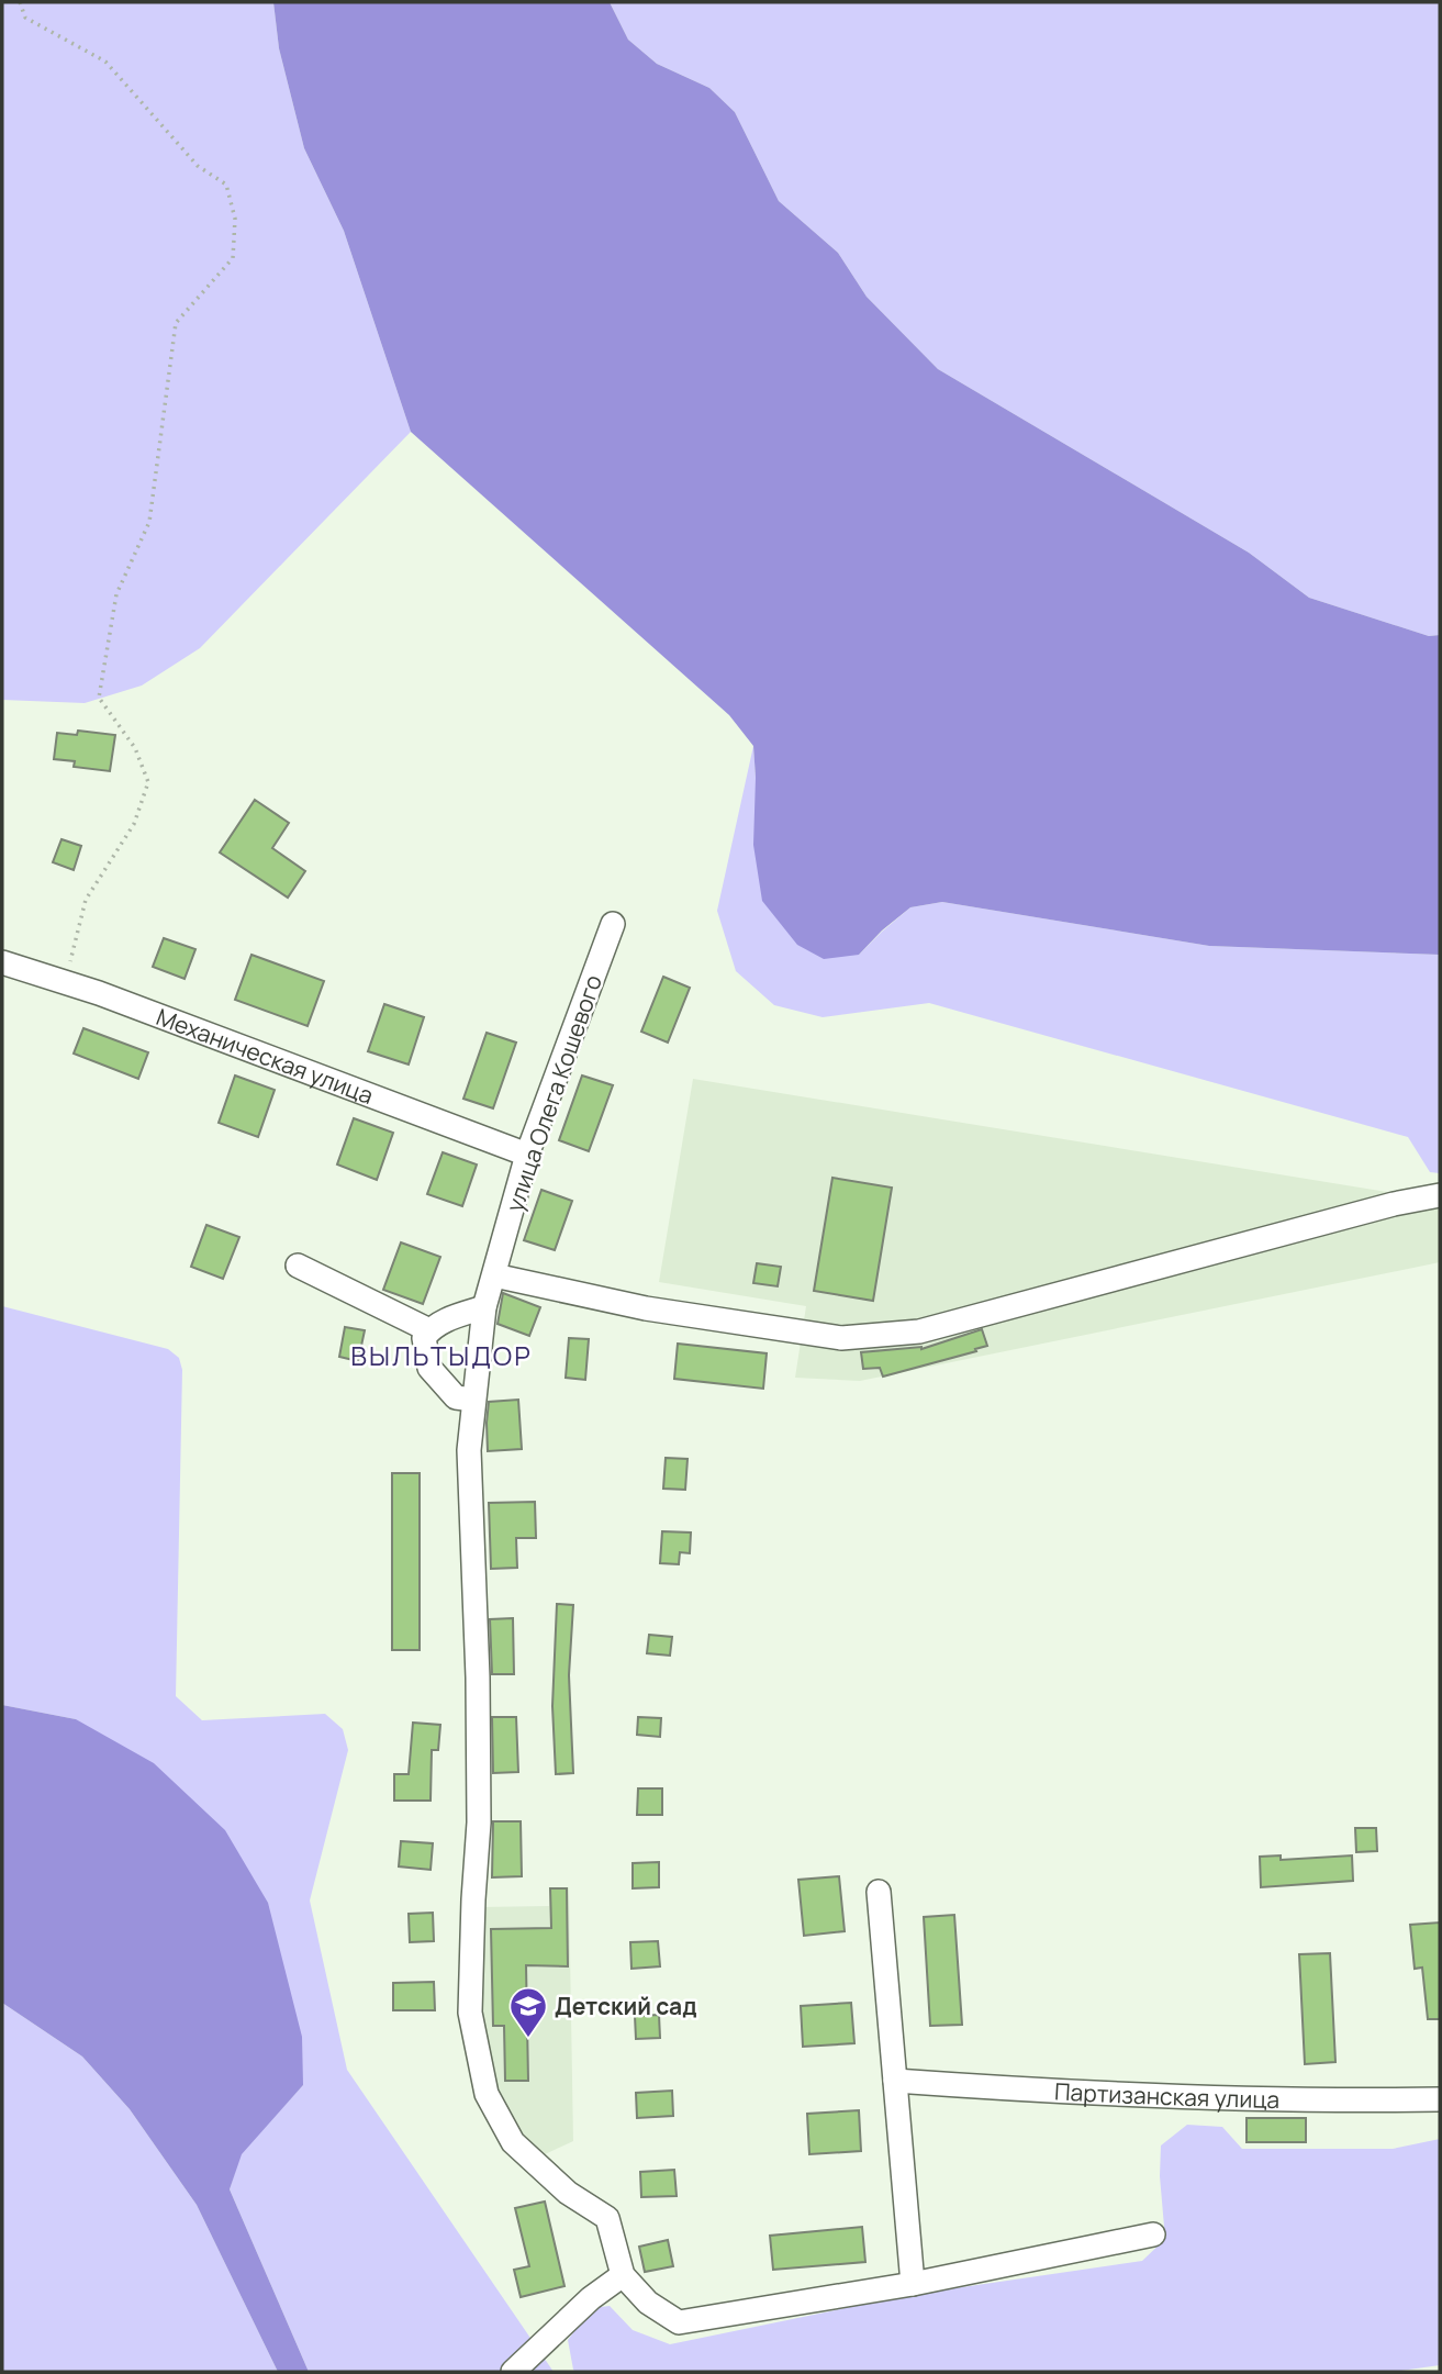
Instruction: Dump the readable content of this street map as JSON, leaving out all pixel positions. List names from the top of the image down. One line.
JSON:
{"streets":{"street":["Механическая улица","улица Олега Кошевого","Партизанская улица"]},"crossings":[["Механическая улица","улица Олега Кошевого"]],"districts":["ВЫЛЬТЫДОР"],"places":{"school or university":["Детский сад"]}}
